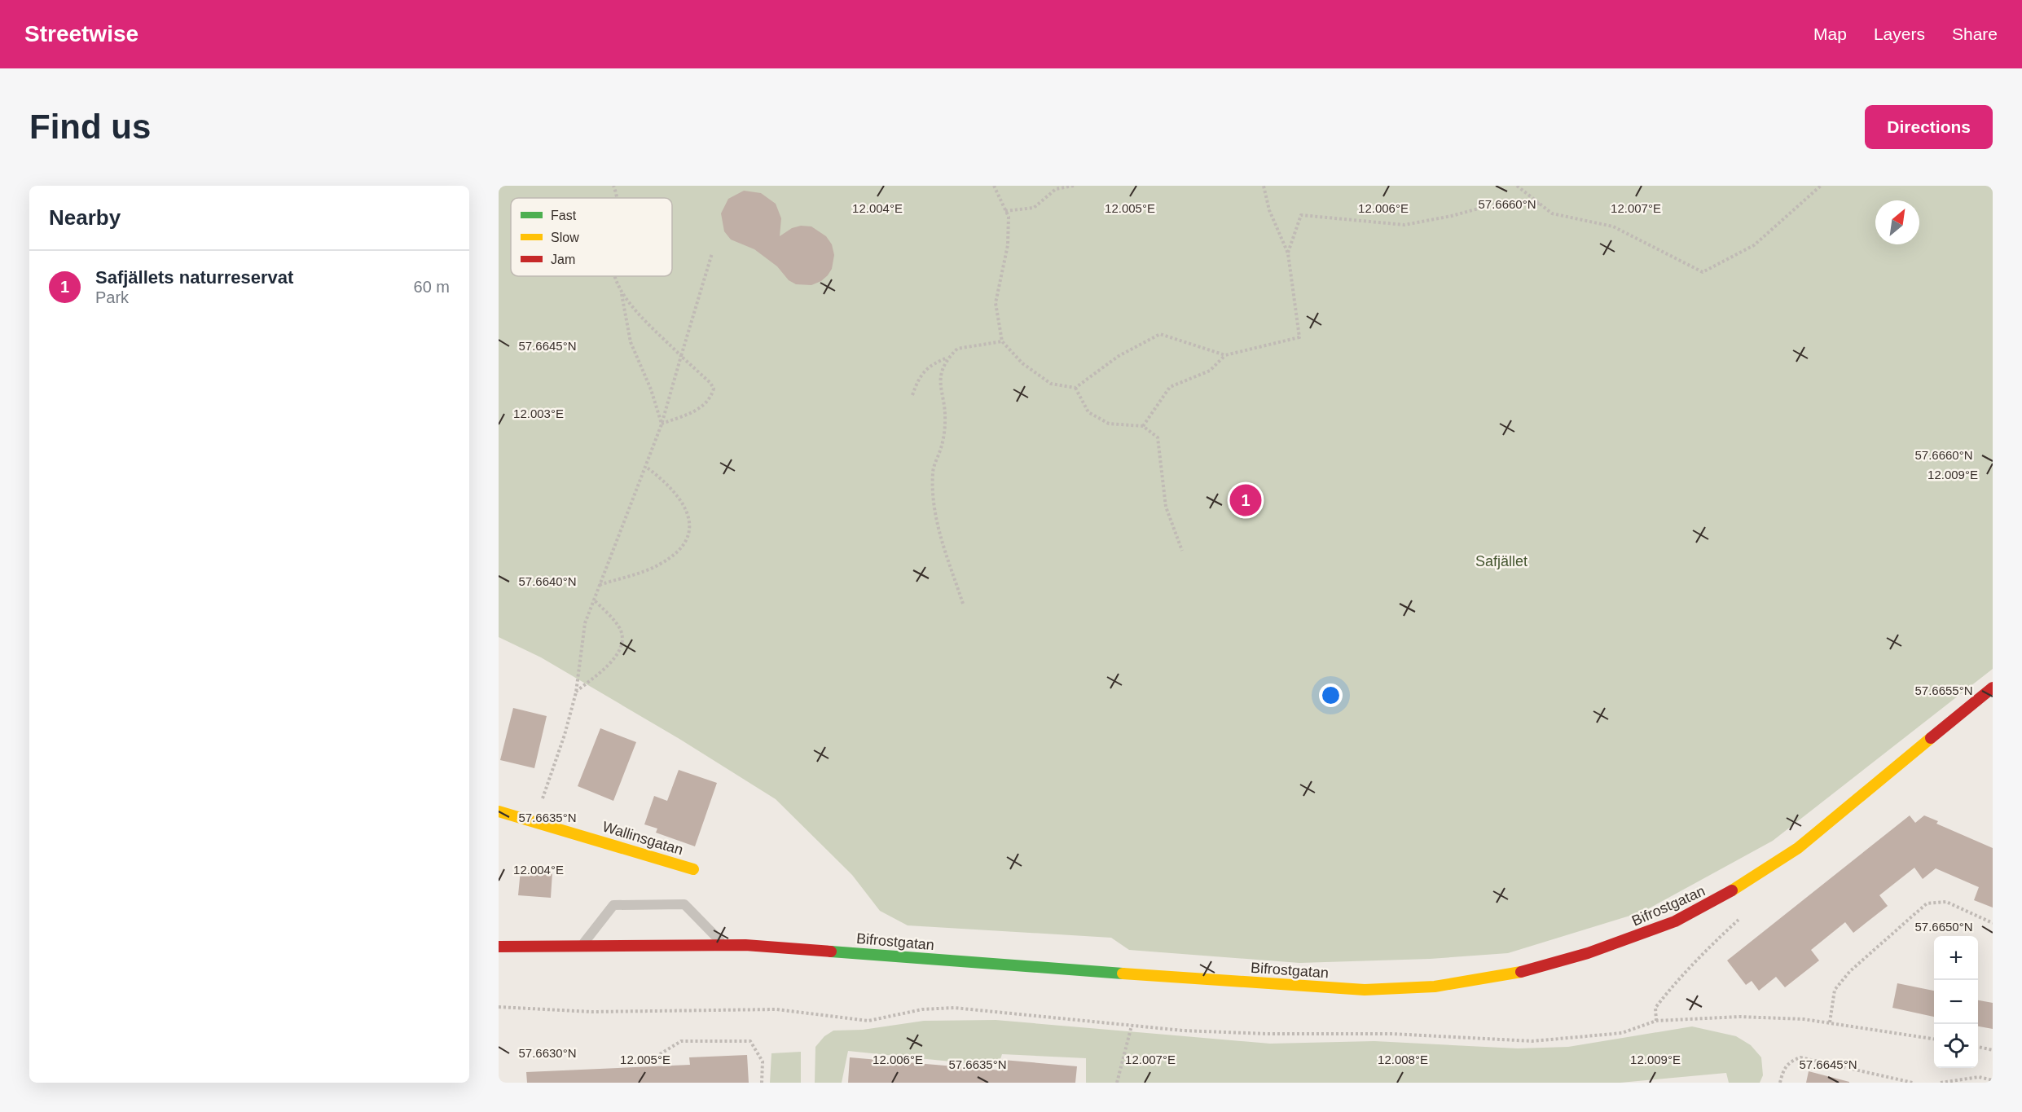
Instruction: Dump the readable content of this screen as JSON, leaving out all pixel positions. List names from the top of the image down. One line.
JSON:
{"streets":{"main road":["Wallinsgatan","Bifrostgatan"]},"parks":["Safjället"],"legend":["Fast","Slow","Jam"],"north":"top right","page":{"header":"Streetwise","nav":["Map","Layers","Share"],"buttons":"Directions","title":"Find us","heading":"Nearby","list":[{"mark":"1","name":"Safjällets naturreservat","note":"Park","value":"60 m"}],"pins":"1","map_buttons":["+","−"]},"coordinates":["57.6660°N","12.004°E","12.005°E","12.006°E","12.007°E","57.6645°N","12.003°E","12.009°E","57.6640°N","57.6655°N","57.6635°N","57.6650°N","57.6630°N","12.008°E"]}
